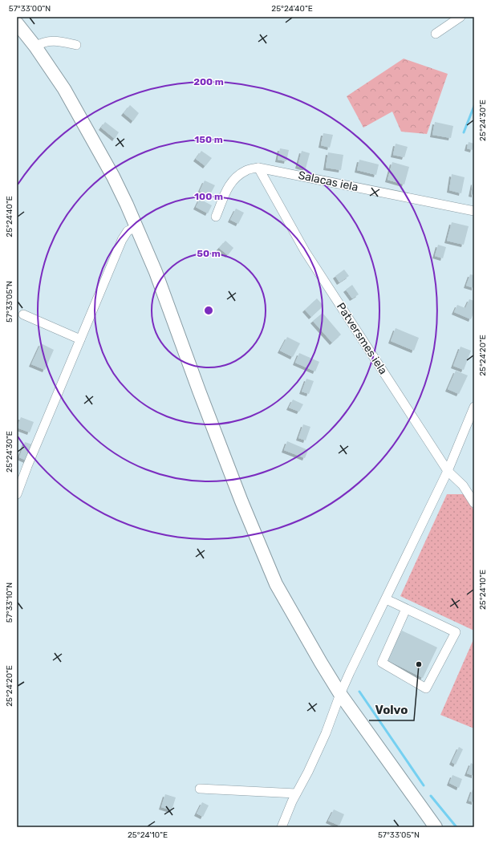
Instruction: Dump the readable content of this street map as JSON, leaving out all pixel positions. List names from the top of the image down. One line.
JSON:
{"streets":{"street":["Salacas iela","Patversmes iela"]},"crossings":[["Salacas iela","Patversmes iela"]],"places":["Volvo"],"coordinates":["57°33'00\"N","25°24'40\"E","25°24'30\"E","57°33'05\"N","25°24'20\"E","25°24'10\"E","57°33'10\"N"],"rings":["200 m","150 m","100 m","50 m"]}
